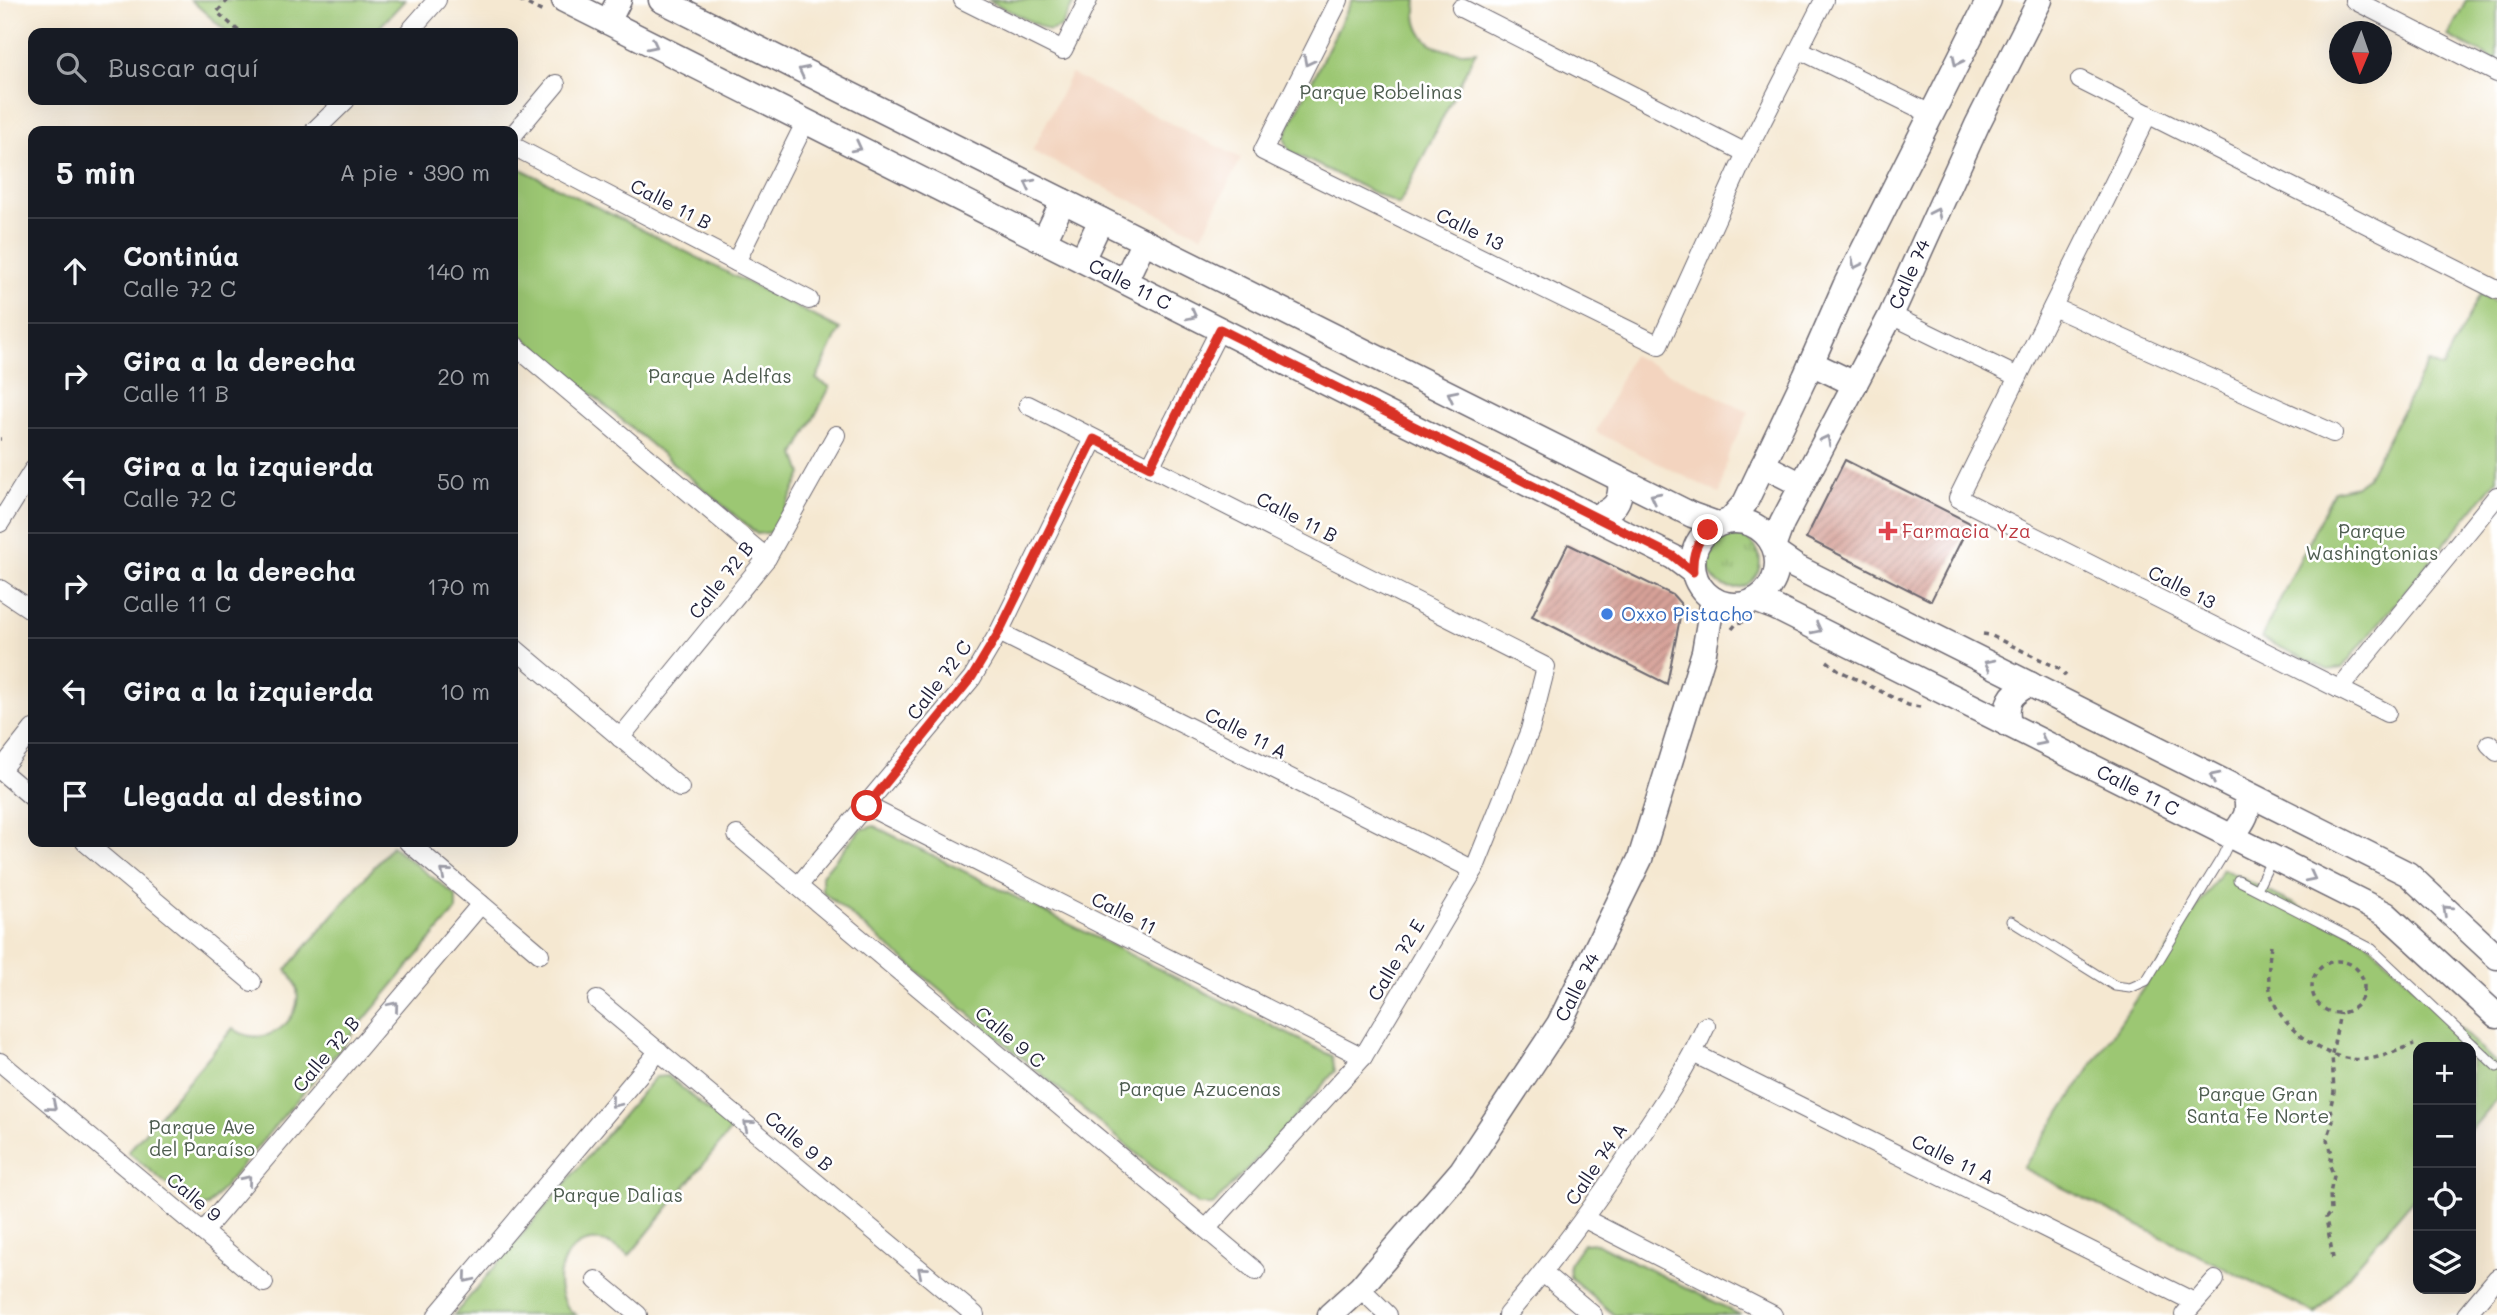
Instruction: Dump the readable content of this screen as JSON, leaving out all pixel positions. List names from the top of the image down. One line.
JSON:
{"streets":{"main road":["Calle 74","Calle 11 C"],"street":["Calle 11 B","Calle 13","Calle 72 B","Calle 72 C","Calle 11 A","Calle 11","Calle 72 E","Calle 9 C","Calle 9 B","Calle 74 A","Calle 9"]},"crossings":[["Calle 11 B","Calle 72 C"],["Calle 11 B","Calle 72 E"],["Calle 74","Calle 11 C"],["Calle 72 B","Calle 9"],["Calle 72 C","Calle 11 A"],["Calle 72 C","Calle 11"],["Calle 72 C","Calle 9 C"],["Calle 11 A","Calle 72 E"],["Calle 11 A","Calle 74 A"],["Calle 11","Calle 72 E"],["Calle 72 E","Calle 9 C"]],"one_way":["Calle 72 B","Calle 9 B","Calle 9"],"parks":["Parque Robelinas","Parque Adelfas","Parque Washingtonias","Parque Azucenas","Parque Gran Santa Fe Norte","Parque Ave del Paraíso","Parque Dalias"],"places":{"health":["Farmacia Yza"],"other":["Oxxo Pistacho"]},"north":"bottom","page":{"search":"Buscar aquí","heading":["5 min","A pie · 390 m"],"list":[["Continúa","Calle 72 C","140 m"],["Gira a la derecha","Calle 11 B","20 m"],["Gira a la izquierda","Calle 72 C","50 m"],["Gira a la derecha","Calle 11 C","170 m"],["Gira a la izquierda","10 m"],"Llegada al destino"],"map_buttons":["+","−"]}}
